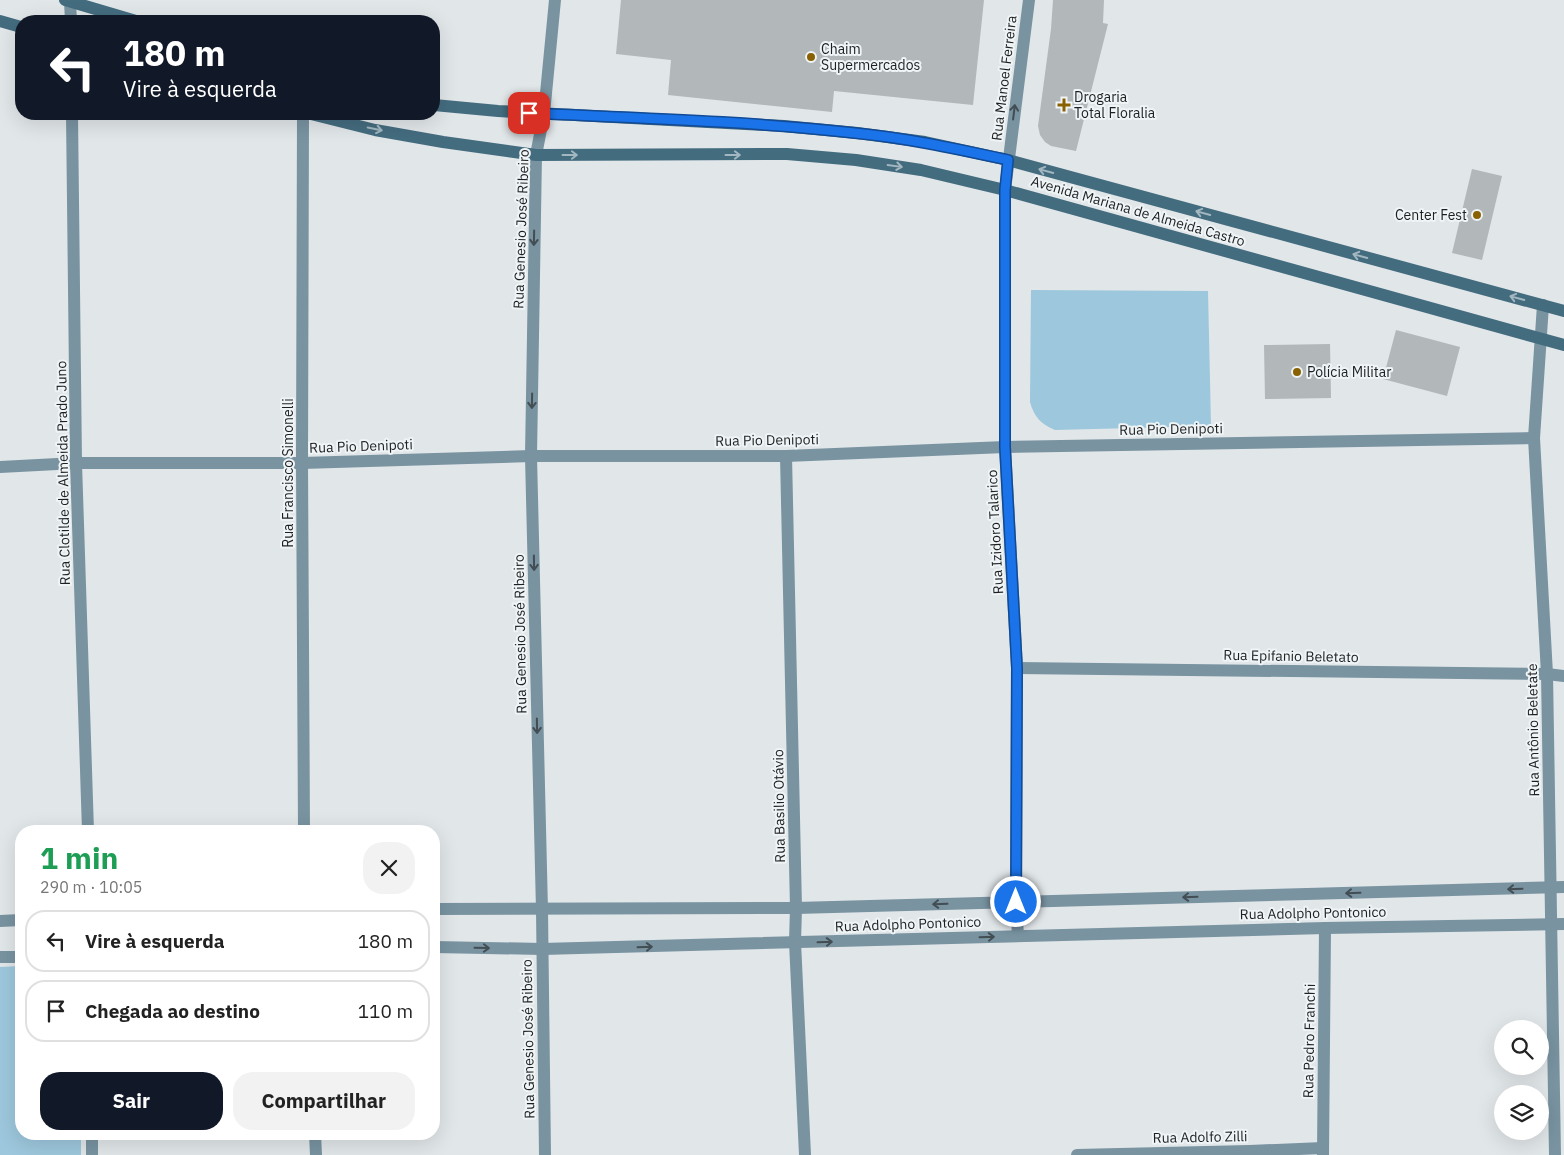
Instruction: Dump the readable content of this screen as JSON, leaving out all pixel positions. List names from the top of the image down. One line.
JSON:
{"streets":{"main road":["Avenida Mariana de Almeida Castro"],"street":["Rua Manoel Ferreira","Rua Genesio José Ribeiro","Rua Pio Denipoti","Rua Clotilde de Almeida Prado Juno","Rua Francisco Simonelli","Rua Izidoro Talarico","Rua Epifanio Beletato","Rua Antônio Beletate","Rua Basilio Otávio","Rua Adolpho Pontonico","Rua Pedro Franchi","Rua Adolfo Zilli"]},"crossings":[["Rua Manoel Ferreira","Avenida Mariana de Almeida Castro"],["Rua Manoel Ferreira","Rua Izidoro Talarico"],["Avenida Mariana de Almeida Castro","Rua Genesio José Ribeiro"],["Avenida Mariana de Almeida Castro","Rua Izidoro Talarico"],["Avenida Mariana de Almeida Castro","Rua Antônio Beletate"],["Rua Genesio José Ribeiro","Rua Pio Denipoti"],["Rua Genesio José Ribeiro","Rua Adolpho Pontonico"],["Rua Pio Denipoti","Rua Clotilde de Almeida Prado Juno"],["Rua Pio Denipoti","Rua Francisco Simonelli"],["Rua Pio Denipoti","Rua Izidoro Talarico"],["Rua Pio Denipoti","Rua Antônio Beletate"],["Rua Pio Denipoti","Rua Basilio Otávio"],["Rua Izidoro Talarico","Rua Epifanio Beletato"],["Rua Izidoro Talarico","Rua Adolpho Pontonico"],["Rua Epifanio Beletato","Rua Antônio Beletate"],["Rua Antônio Beletate","Rua Adolpho Pontonico"],["Rua Basilio Otávio","Rua Adolpho Pontonico"],["Rua Adolpho Pontonico","Rua Pedro Franchi"],["Rua Pedro Franchi","Rua Adolfo Zilli"]],"one_way":["Rua Manoel Ferreira","Rua Genesio José Ribeiro"],"places":{"other":["Chaim Supermercados","Center Fest","Polícia Militar"],"health":["Drogaria Total Floralia"]},"page":{"turn":["180 m","Vire à esquerda"],"heading":["1 min","290 m · 10:05"],"list":[{"name":"Vire à esquerda","value":"180 m"},{"name":"Chegada ao destino","value":"110 m"}],"buttons":["Sair","Compartilhar"]}}
